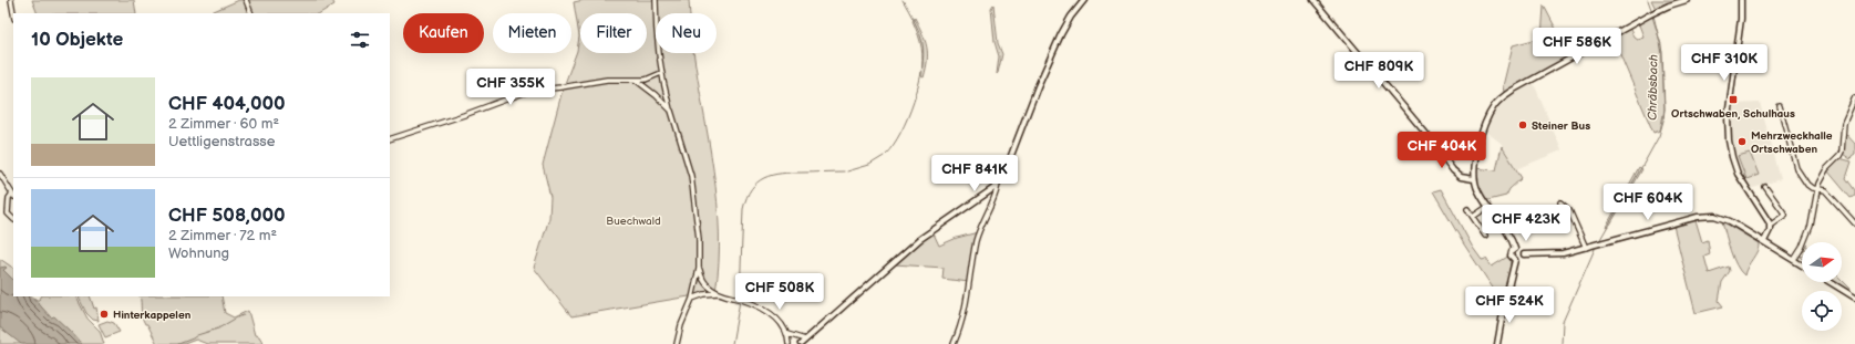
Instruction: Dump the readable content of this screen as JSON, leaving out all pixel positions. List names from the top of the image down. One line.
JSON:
{"water":["Chräbsbach"],"parks":["Buechwald"],"places":{"transit":["Ortschwaben, Schulhaus"],"other":["Steiner Bus","Mehrzweckhalle Ortschwaben","Hinterkappelen"]},"north":"right","page":{"chip":["Kaufen","Mieten","Filter","Neu"],"heading":"10 Objekte","price":["CHF 586K","CHF 310K","CHF 809K","CHF 355K","CHF 404K","CHF 841K","CHF 604K","CHF 423K","CHF 508K","CHF 524K"],"list":[{"name":"CHF 404,000","note":"2 Zimmer · 60 m² · Uettligenstrasse"},{"name":"CHF 508,000","note":"2 Zimmer · 72 m² · Wohnung"}]}}
